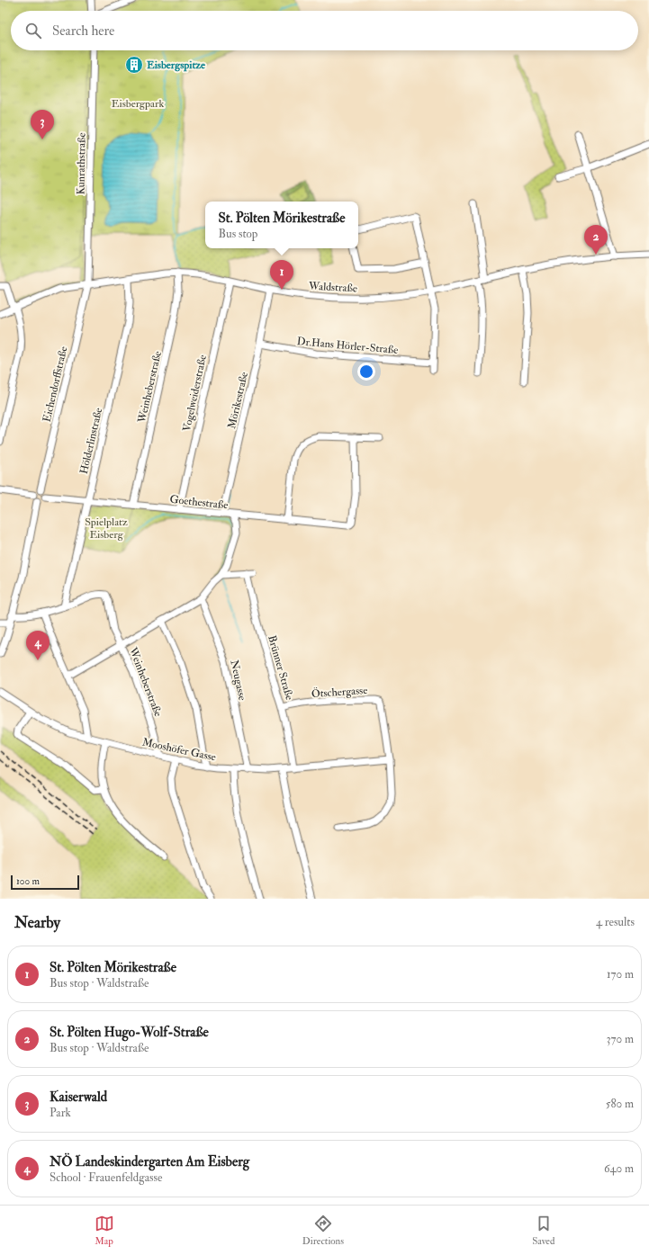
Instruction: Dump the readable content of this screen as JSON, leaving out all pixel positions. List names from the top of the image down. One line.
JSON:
{"streets":{"street":["Kunrathstraße","Waldstraße","Dr.Hans Hörler-Straße","Eichendorffstraße","Weinheberstraße","Vogelweiderstraße","Mörikestraße","Hölderlinstraße","Goethestraße","Brünner Straße","Neugasse","Ötschergasse","Mooshöfer Gasse"]},"crossings":[["Kunrathstraße","Waldstraße"],["Kunrathstraße","Eichendorffstraße"],["Waldstraße","Dr.Hans Hörler-Straße"],["Waldstraße","Eichendorffstraße"],["Waldstraße","Weinheberstraße"],["Waldstraße","Vogelweiderstraße"],["Waldstraße","Mörikestraße"],["Waldstraße","Hölderlinstraße"],["Dr.Hans Hörler-Straße","Mörikestraße"],["Eichendorffstraße","Goethestraße"],["Weinheberstraße","Hölderlinstraße"],["Weinheberstraße","Goethestraße"],["Weinheberstraße","Mooshöfer Gasse"],["Vogelweiderstraße","Goethestraße"],["Mörikestraße","Goethestraße"],["Hölderlinstraße","Goethestraße"],["Brünner Straße","Ötschergasse"],["Brünner Straße","Mooshöfer Gasse"],["Neugasse","Mooshöfer Gasse"],["Ötschergasse","Mooshöfer Gasse"]],"parks":["Eisbergpark","Spielplatz Eisberg"],"places":{"building":["Eisbergspitze"]},"scale_bar":"100 m","page":{"search":"Search here","pins":["3","2","1","4"],"popup":["St. Pölten Mörikestraße","Bus stop"],"scale":"100 m","heading":["Nearby","4 results"],"list":[{"mark":"1","name":"St. Pölten Mörikestraße","note":"Bus stop · Waldstraße","value":"170 m"},{"mark":"2","name":"St. Pölten Hugo-Wolf-Straße","note":"Bus stop · Waldstraße","value":"370 m"},{"mark":"3","name":"Kaiserwald","note":"Park","value":"580 m"},{"mark":"4","name":"NÖ Landeskindergarten Am Eisberg","note":"School · Frauenfeldgasse","value":"640 m"}],"nav":["Map","Directions","Saved"]}}
